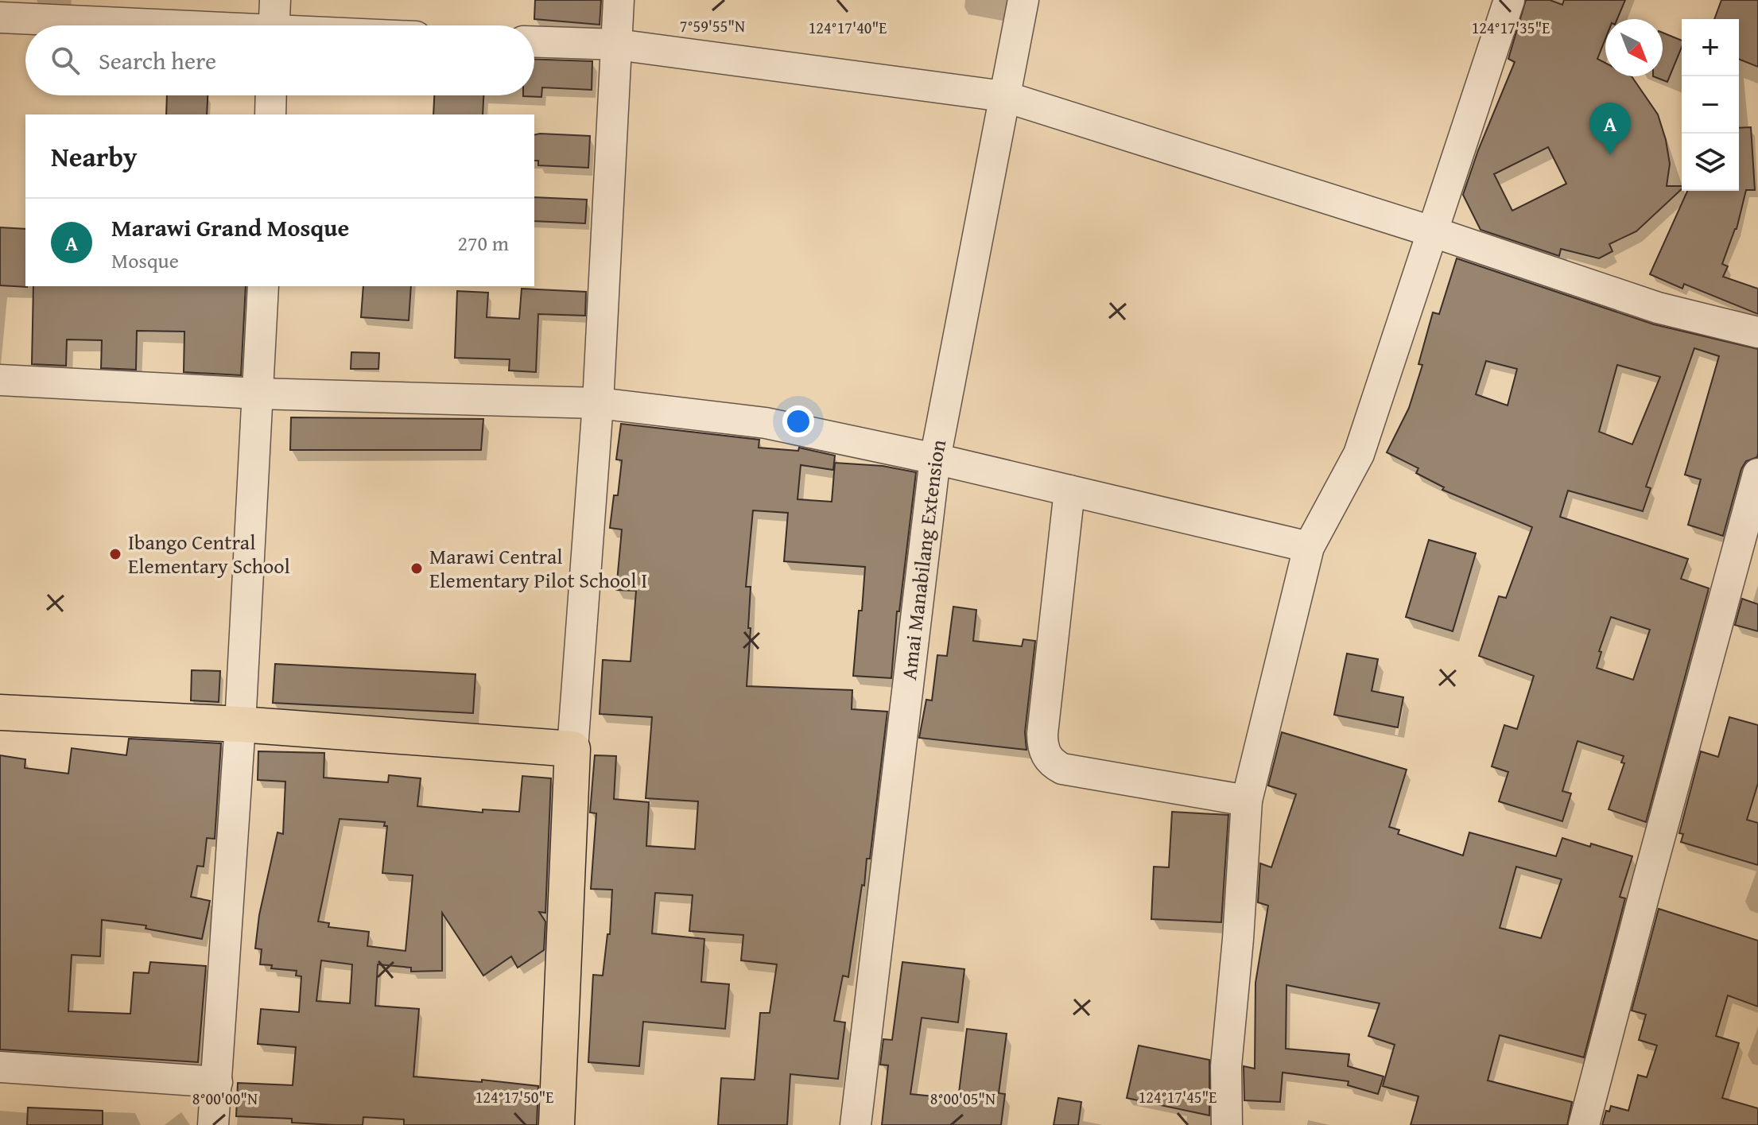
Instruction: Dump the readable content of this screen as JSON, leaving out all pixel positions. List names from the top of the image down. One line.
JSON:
{"streets":{"street":["Amai Manabilang Extension"]},"places":["Ibango Central Elementary School","Marawi Central Elementary Pilot School I"],"north":"bottom right","page":{"map_buttons":["+","−"],"search":"Search here","pins":"A","heading":"Nearby","list":[{"mark":"A","name":"Marawi Grand Mosque","note":"Mosque","value":"270 m"}]},"coordinates":["7°59'55\"N","124°17'40\"E","124°17'35\"E","124°17'50\"E","124°17'45\"E","8°00'00\"N","8°00'05\"N"]}
